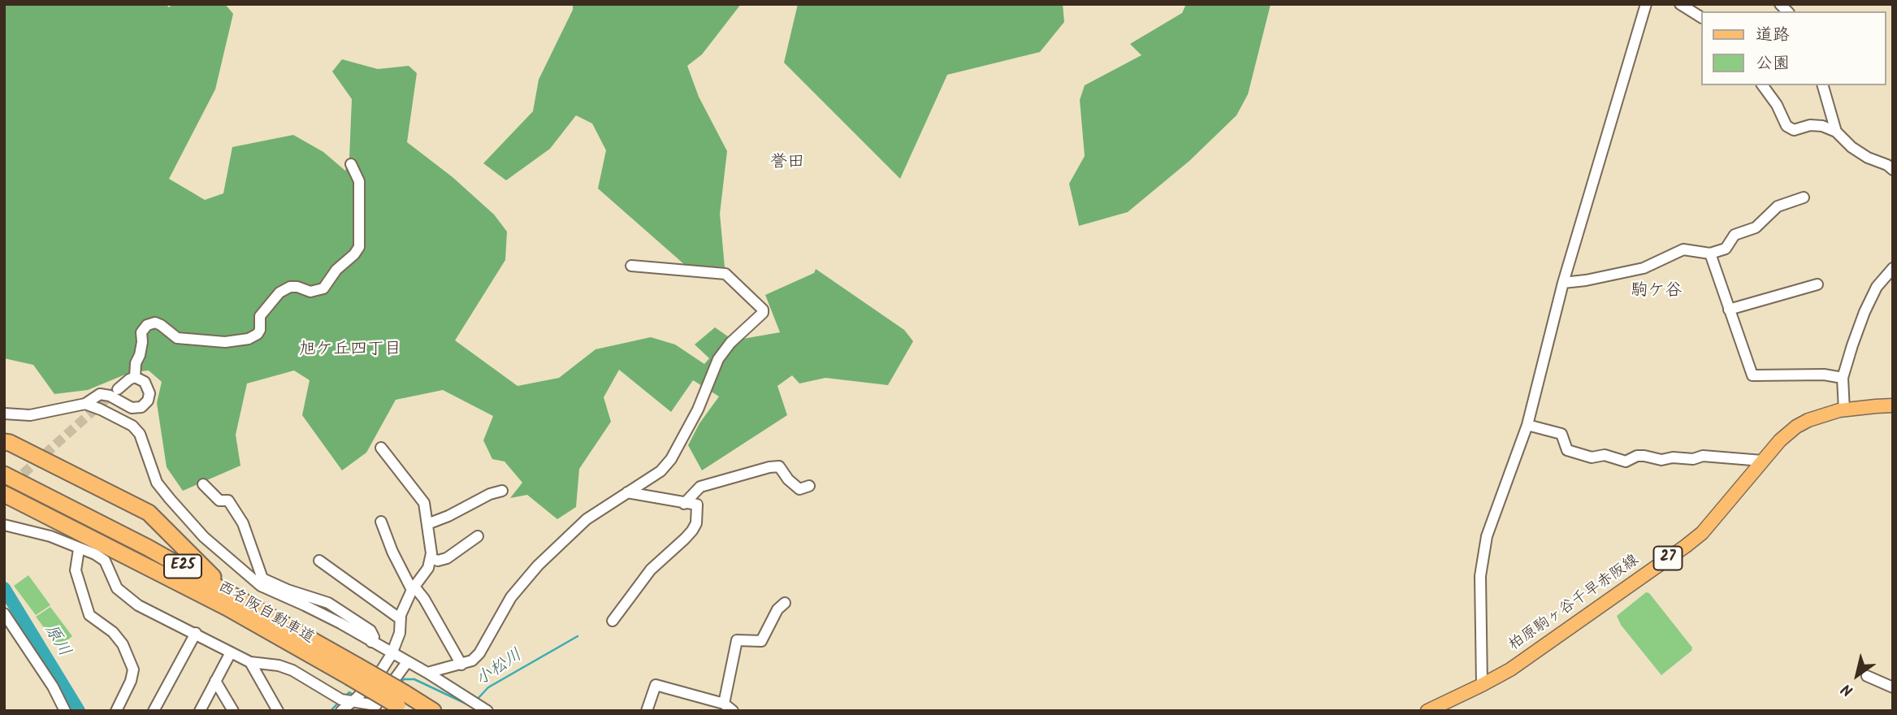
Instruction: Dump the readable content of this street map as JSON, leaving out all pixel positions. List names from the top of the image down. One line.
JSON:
{"streets":{"highway":["E25","西名阪自動車道"],"main road":["27","柏原駒ヶ谷千早赤阪線"]},"districts":["誉田","駒ケ谷","旭ケ丘四丁目"],"water":["原川","小松川"],"legend":["道路","公園"],"north":"bottom left"}
